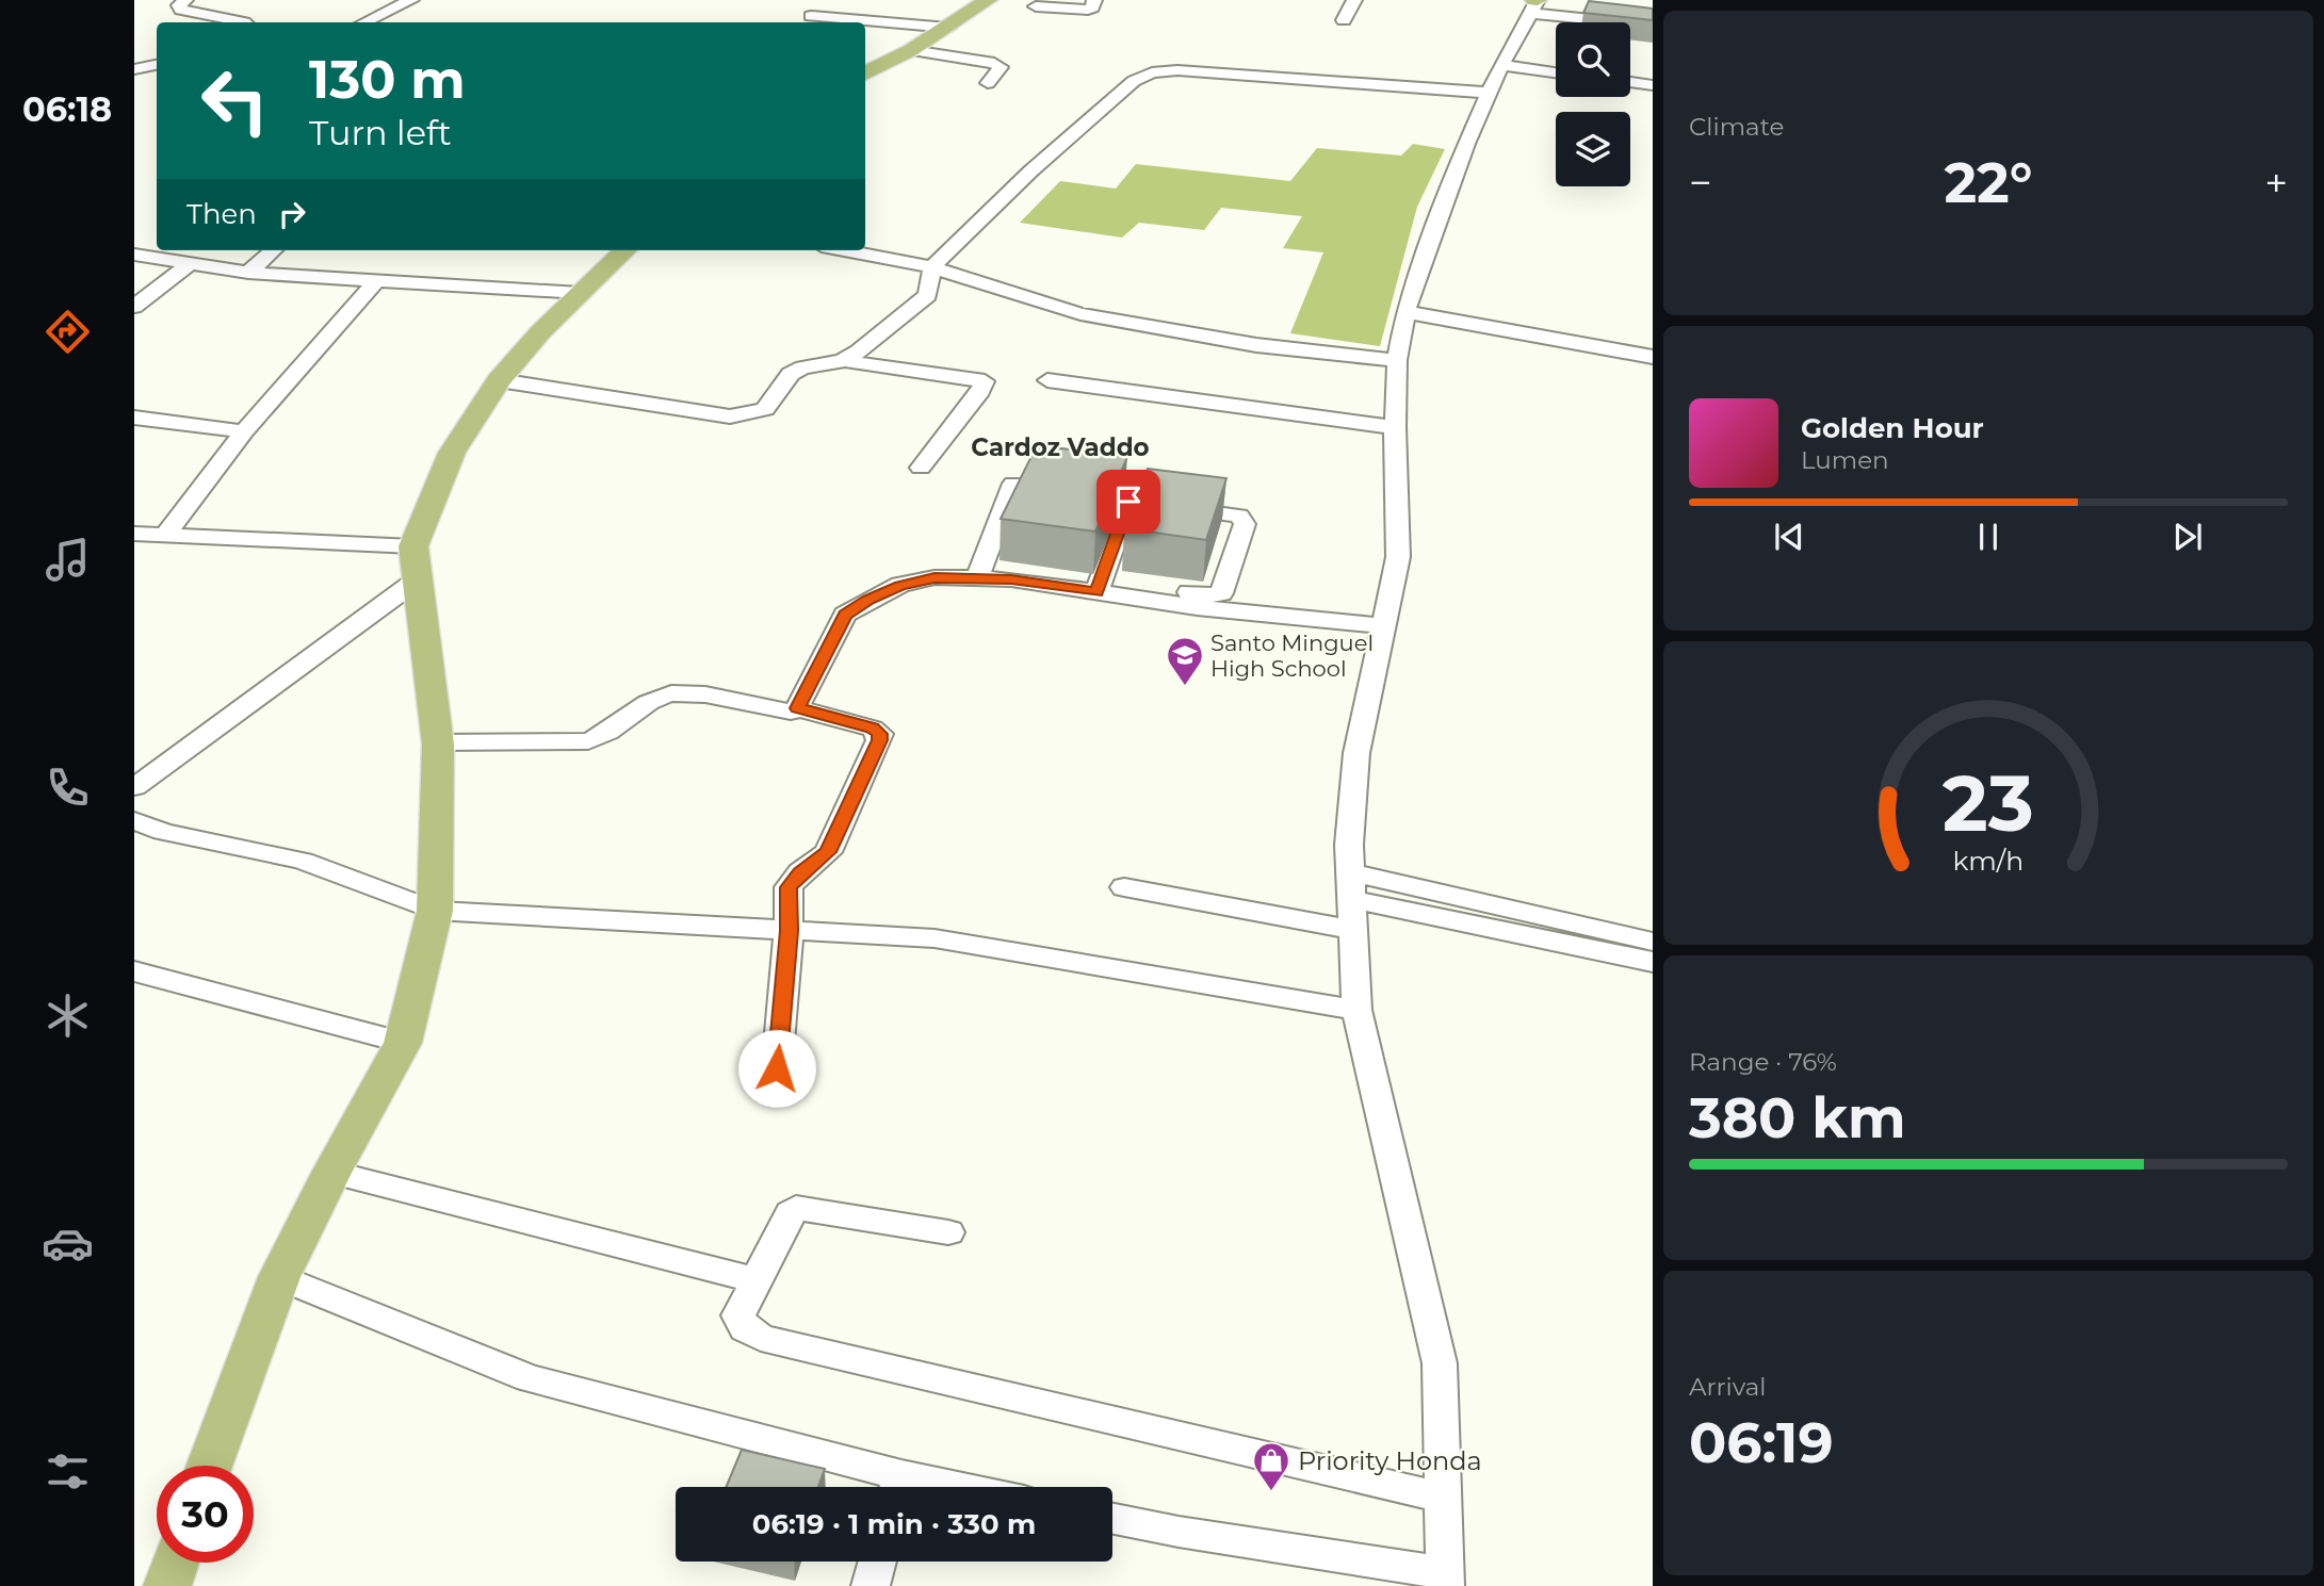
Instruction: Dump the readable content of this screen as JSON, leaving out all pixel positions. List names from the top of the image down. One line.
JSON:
{"districts":["Cardoz Vaddo"],"places":{"school or university":["Santo Minguel High School"],"shop":["Priority Honda"]},"page":{"tabs":"06:18","tile":["Climate",["Range · 76%","380 km"],["Arrival","06:19"]],"turn":["130 m","Turn left"],"heat":["−","22°","+"],"then":"Then","song":["Golden Hour","Lumen"],"limit":"30","trip":"06:19 · 1 min · 330 m","gauge":["23","km/h"]}}
